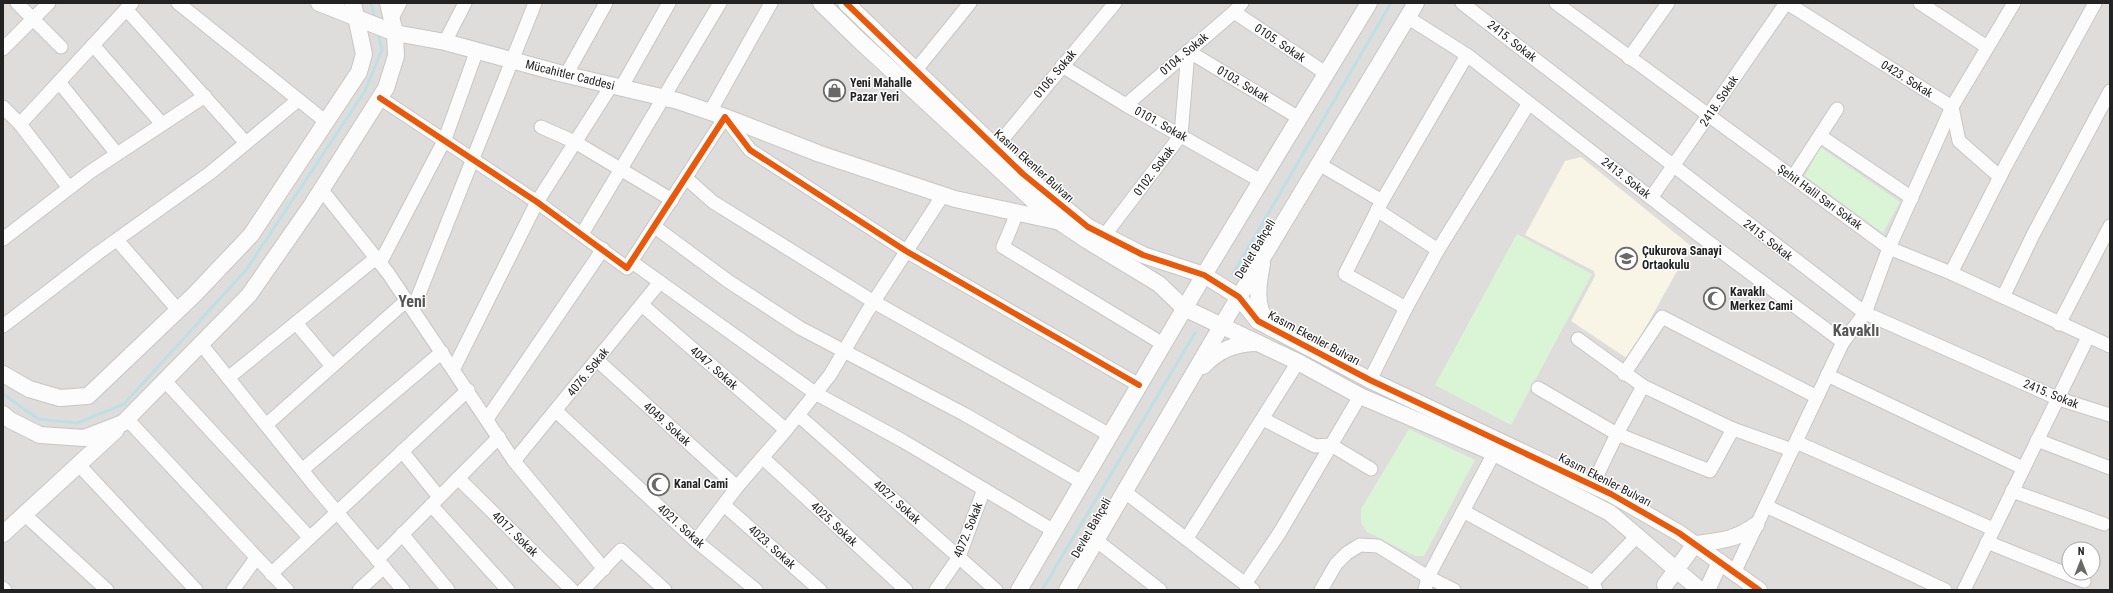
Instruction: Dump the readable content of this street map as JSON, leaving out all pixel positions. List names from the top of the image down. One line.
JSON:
{"streets":{"street":["2415. Sokak","0105. Sokak","0104. Sokak","0106. Sokak","Mücahitler Caddesi","0423. Sokak","0103. Sokak","2418. Sokak","0101. Sokak","Kasım Ekenler Bulvarı","0102. Sokak","2413. Sokak","Şehit Halil Sarı Sokak","Devlet Bahçeli","4047. Sokak","4076. Sokak","4049. Sokak","4027. Sokak","4025. Sokak","4021. Sokak","4072. Sokak","4017. Sokak","4023. Sokak"]},"crossings":[["2415. Sokak","2418. Sokak"],["0105. Sokak","0104. Sokak"],["0104. Sokak","0103. Sokak"],["0104. Sokak","0101. Sokak"],["0104. Sokak","0102. Sokak"],["0106. Sokak","0101. Sokak"],["0106. Sokak","Kasım Ekenler Bulvarı"],["Mücahitler Caddesi","Kasım Ekenler Bulvarı"],["0423. Sokak","2418. Sokak"],["0103. Sokak","0102. Sokak"],["2418. Sokak","2413. Sokak"],["2418. Sokak","Şehit Halil Sarı Sokak"],["0101. Sokak","0102. Sokak"],["Kasım Ekenler Bulvarı","0102. Sokak"],["Kasım Ekenler Bulvarı","Devlet Bahçeli"],["2413. Sokak","Devlet Bahçeli"],["4047. Sokak","4076. Sokak"],["4076. Sokak","4049. Sokak"],["4076. Sokak","4021. Sokak"],["4027. Sokak","4072. Sokak"]],"districts":["Yeni","Kavaklı"],"places":{"shop":["Yeni Mahalle Pazar Yeri"],"school or university":["Çukurova Sanayi Ortaokulu"],"mosque":["Kavaklı Merkez Cami","Kanal Cami"]},"north":"top"}
